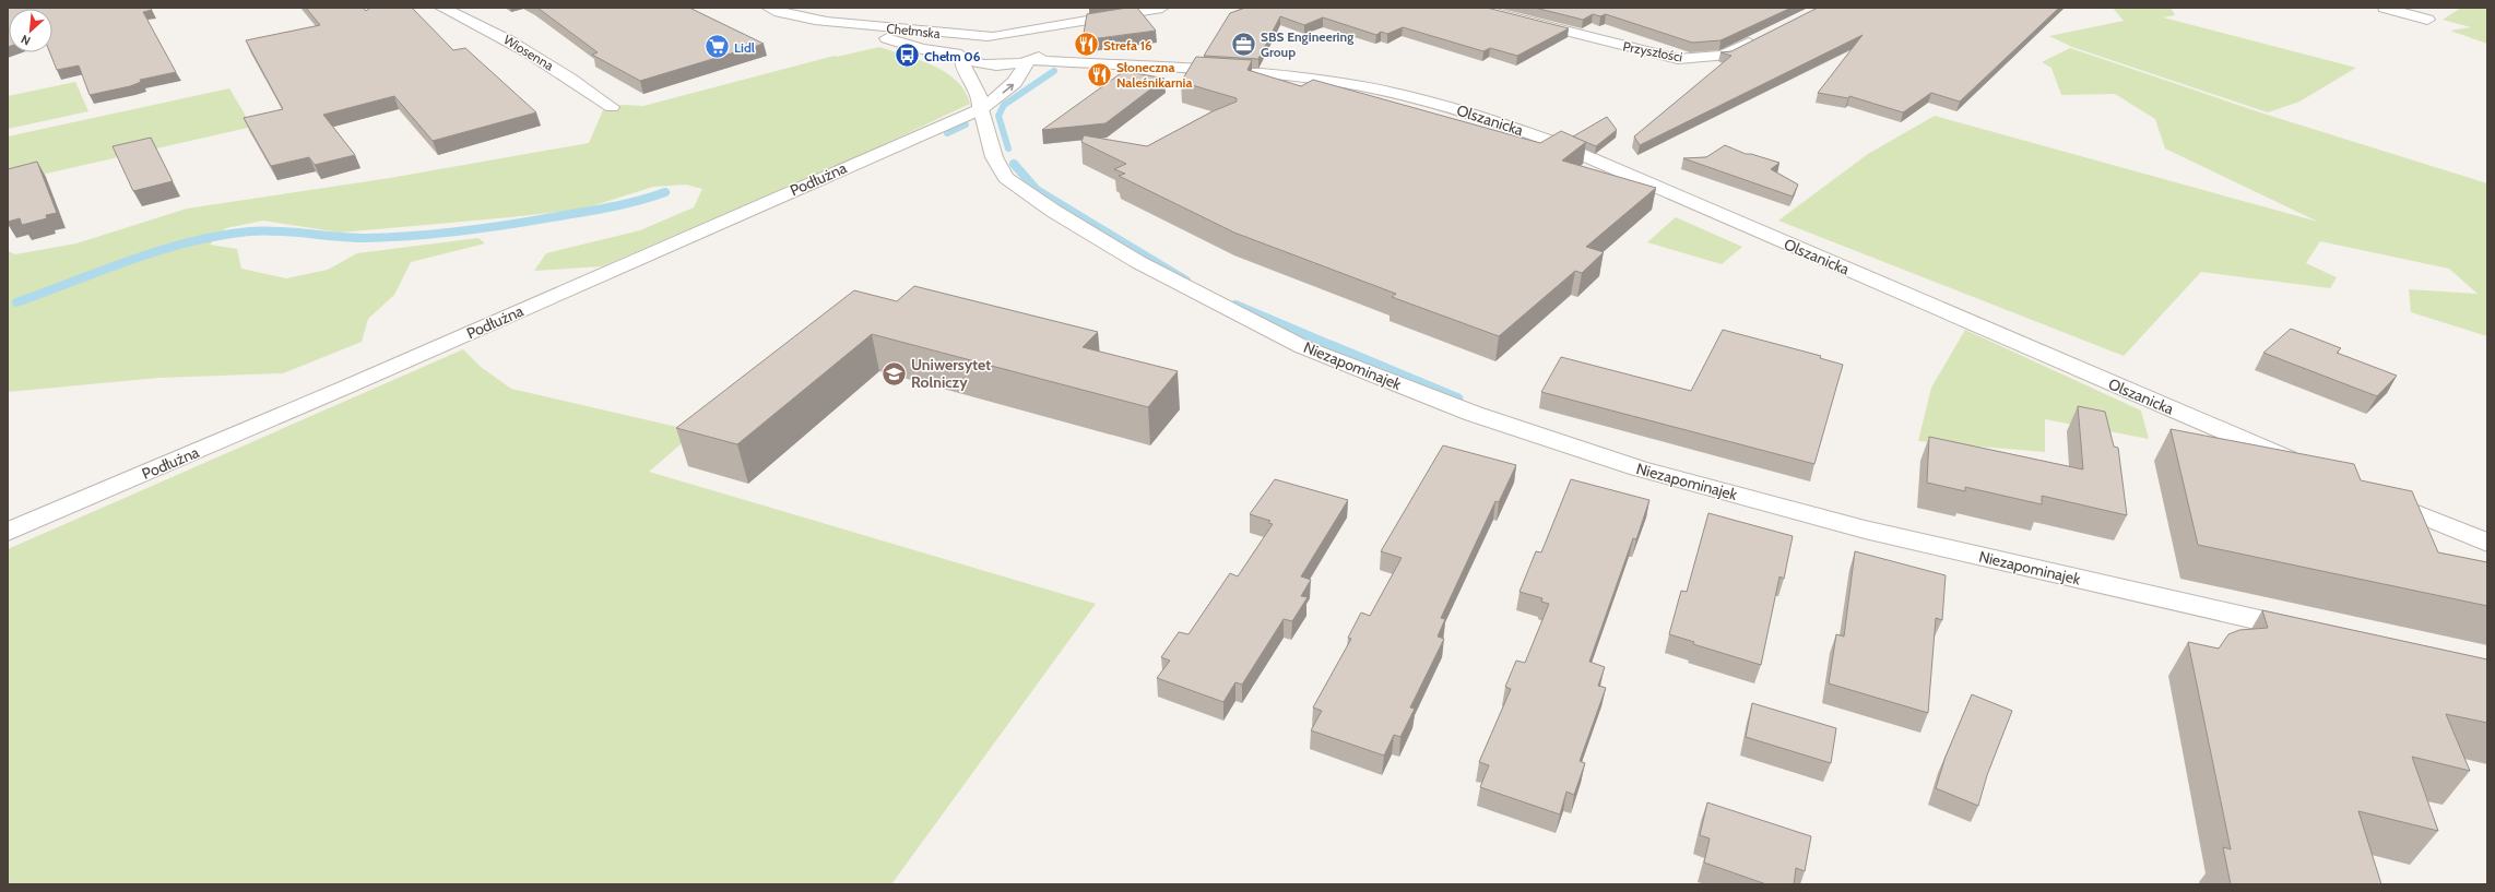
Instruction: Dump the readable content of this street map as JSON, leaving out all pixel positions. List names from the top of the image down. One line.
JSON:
{"streets":{"street":["Chełmska","Przyszłości","Wiosenna","Olszanicka","Podłużna","Niezapominajek"]},"crossings":[["Chełmska","Olszanicka"],["Chełmska","Podłużna"],["Olszanicka","Podłużna"],["Podłużna","Niezapominajek"]],"places":{"office":["SBS Engineering Group"],"restaurant":["Strefa 16","Słoneczna Naleśnikarnia"],"supermarket":["Lidl"],"bus stop":["Chełm 06"],"school or university":["Uniwersytet Rolniczy"]},"north":"bottom left"}
